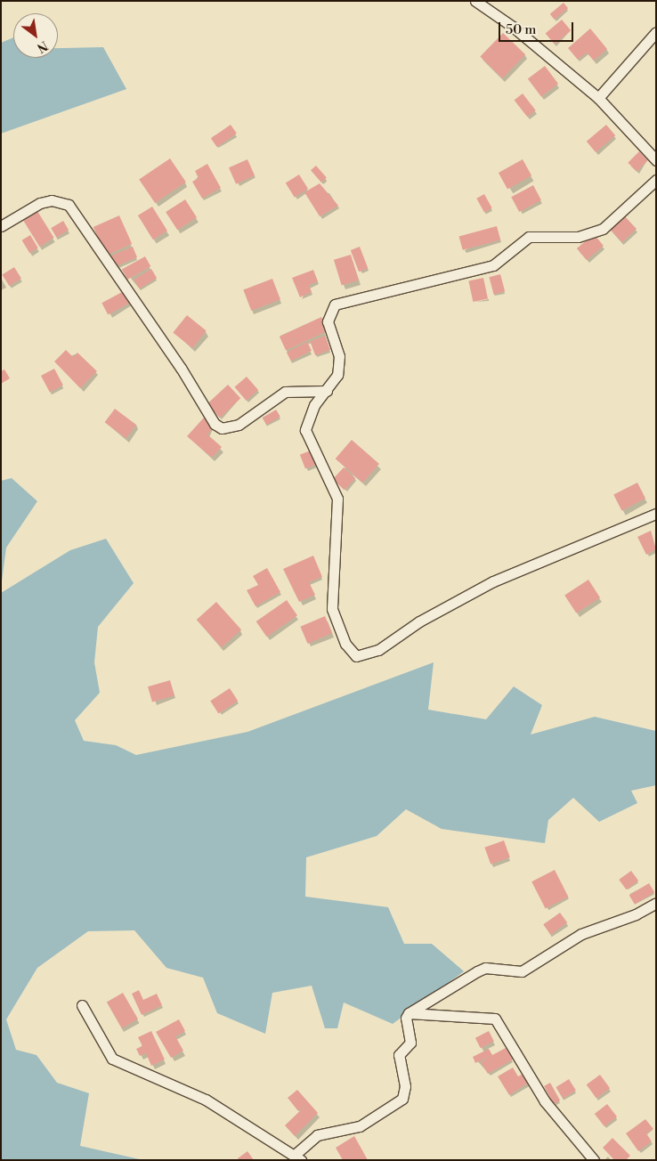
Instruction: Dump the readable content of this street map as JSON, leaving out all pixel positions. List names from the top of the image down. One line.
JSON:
{"scale_bar":"50 m","north":"bottom right"}
